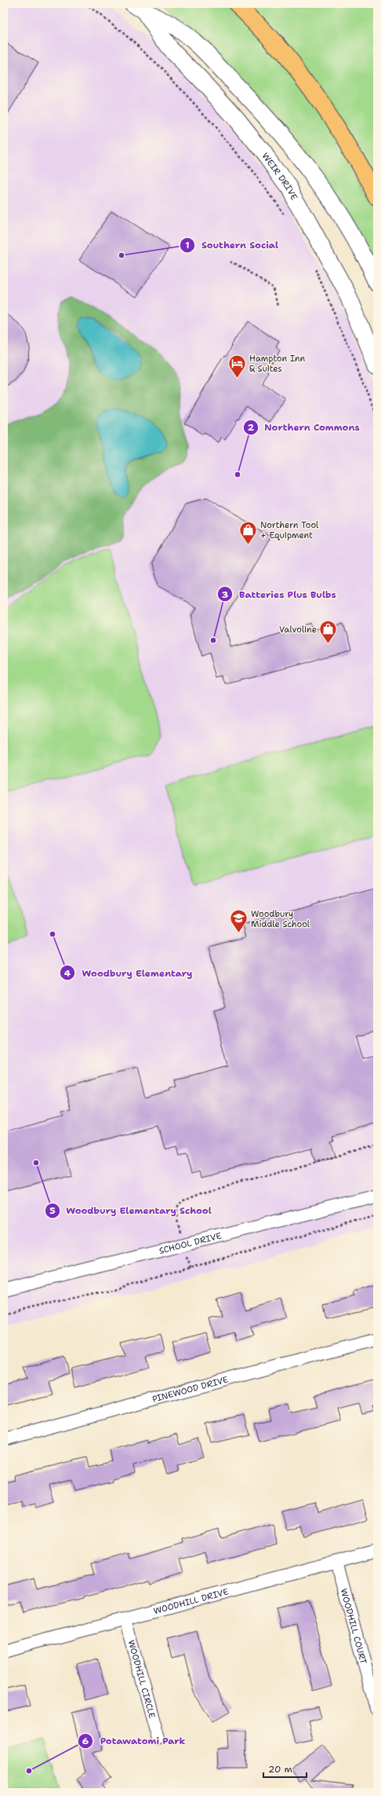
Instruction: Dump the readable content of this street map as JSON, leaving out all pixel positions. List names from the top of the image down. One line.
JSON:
{"streets":{"street":["WEIR DRIVE","SCHOOL DRIVE","PINEWOOD DRIVE","WOODHILL DRIVE","WOODHILL COURT","WOODHILL CIRCLE"]},"crossings":[["WOODHILL DRIVE","WOODHILL COURT"],["WOODHILL DRIVE","WOODHILL CIRCLE"]],"places":{"other":["Southern Social","Northern Commons","Batteries Plus Bulbs","Woodbury Elementary","Woodbury Elementary School","Potawatomi Park"],"hotel":["Hampton Inn & Suites"],"shop":["Northern Tool + Equipment","Valvoline"],"school or university":["Woodbury Middle School"]},"scale_bar":"20 m"}
